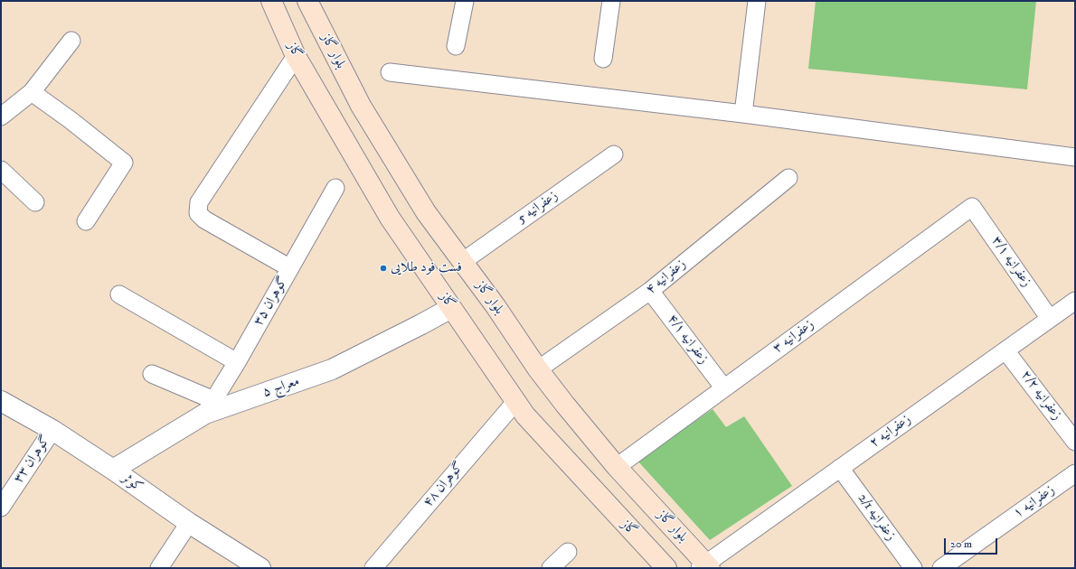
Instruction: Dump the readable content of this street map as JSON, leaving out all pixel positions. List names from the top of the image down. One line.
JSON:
{"streets":{"main road":["گاز","بلوار گاز"],"street":["5 زعفرانیه","زعفرانیه ۳/۱","زعفرانیه ۴","گوهران ۳۵","زعفرانیه ۳","زعفرانیه ۴/۱","معراج ۵","زعفرانیه ۲/۲","زعفرانیه ۲","گوهران ۳۳","کوثر","گوهران ۴۸","زعفرانیه ۱","زعفرانیه 2/1"]},"crossings":[["گاز","معراج ۵"],["گاز","گوهران ۴۸"],["بلوار گاز","5 زعفرانیه"],["بلوار گاز","زعفرانیه ۴"],["بلوار گاز","زعفرانیه ۳"],["بلوار گاز","زعفرانیه ۲"],["زعفرانیه ۳/۱","زعفرانیه ۳"],["زعفرانیه ۳/۱","زعفرانیه ۲"],["زعفرانیه ۴","زعفرانیه ۴/۱"],["گوهران ۳۵","معراج ۵"],["زعفرانیه ۳","زعفرانیه ۴/۱"],["معراج ۵","کوثر"],["زعفرانیه ۲/۲","زعفرانیه ۲"],["زعفرانیه ۲","زعفرانیه 2/1"],["گوهران ۳۳","کوثر"]],"places":["فست فود طلایی"],"scale_bar":"20 m"}
